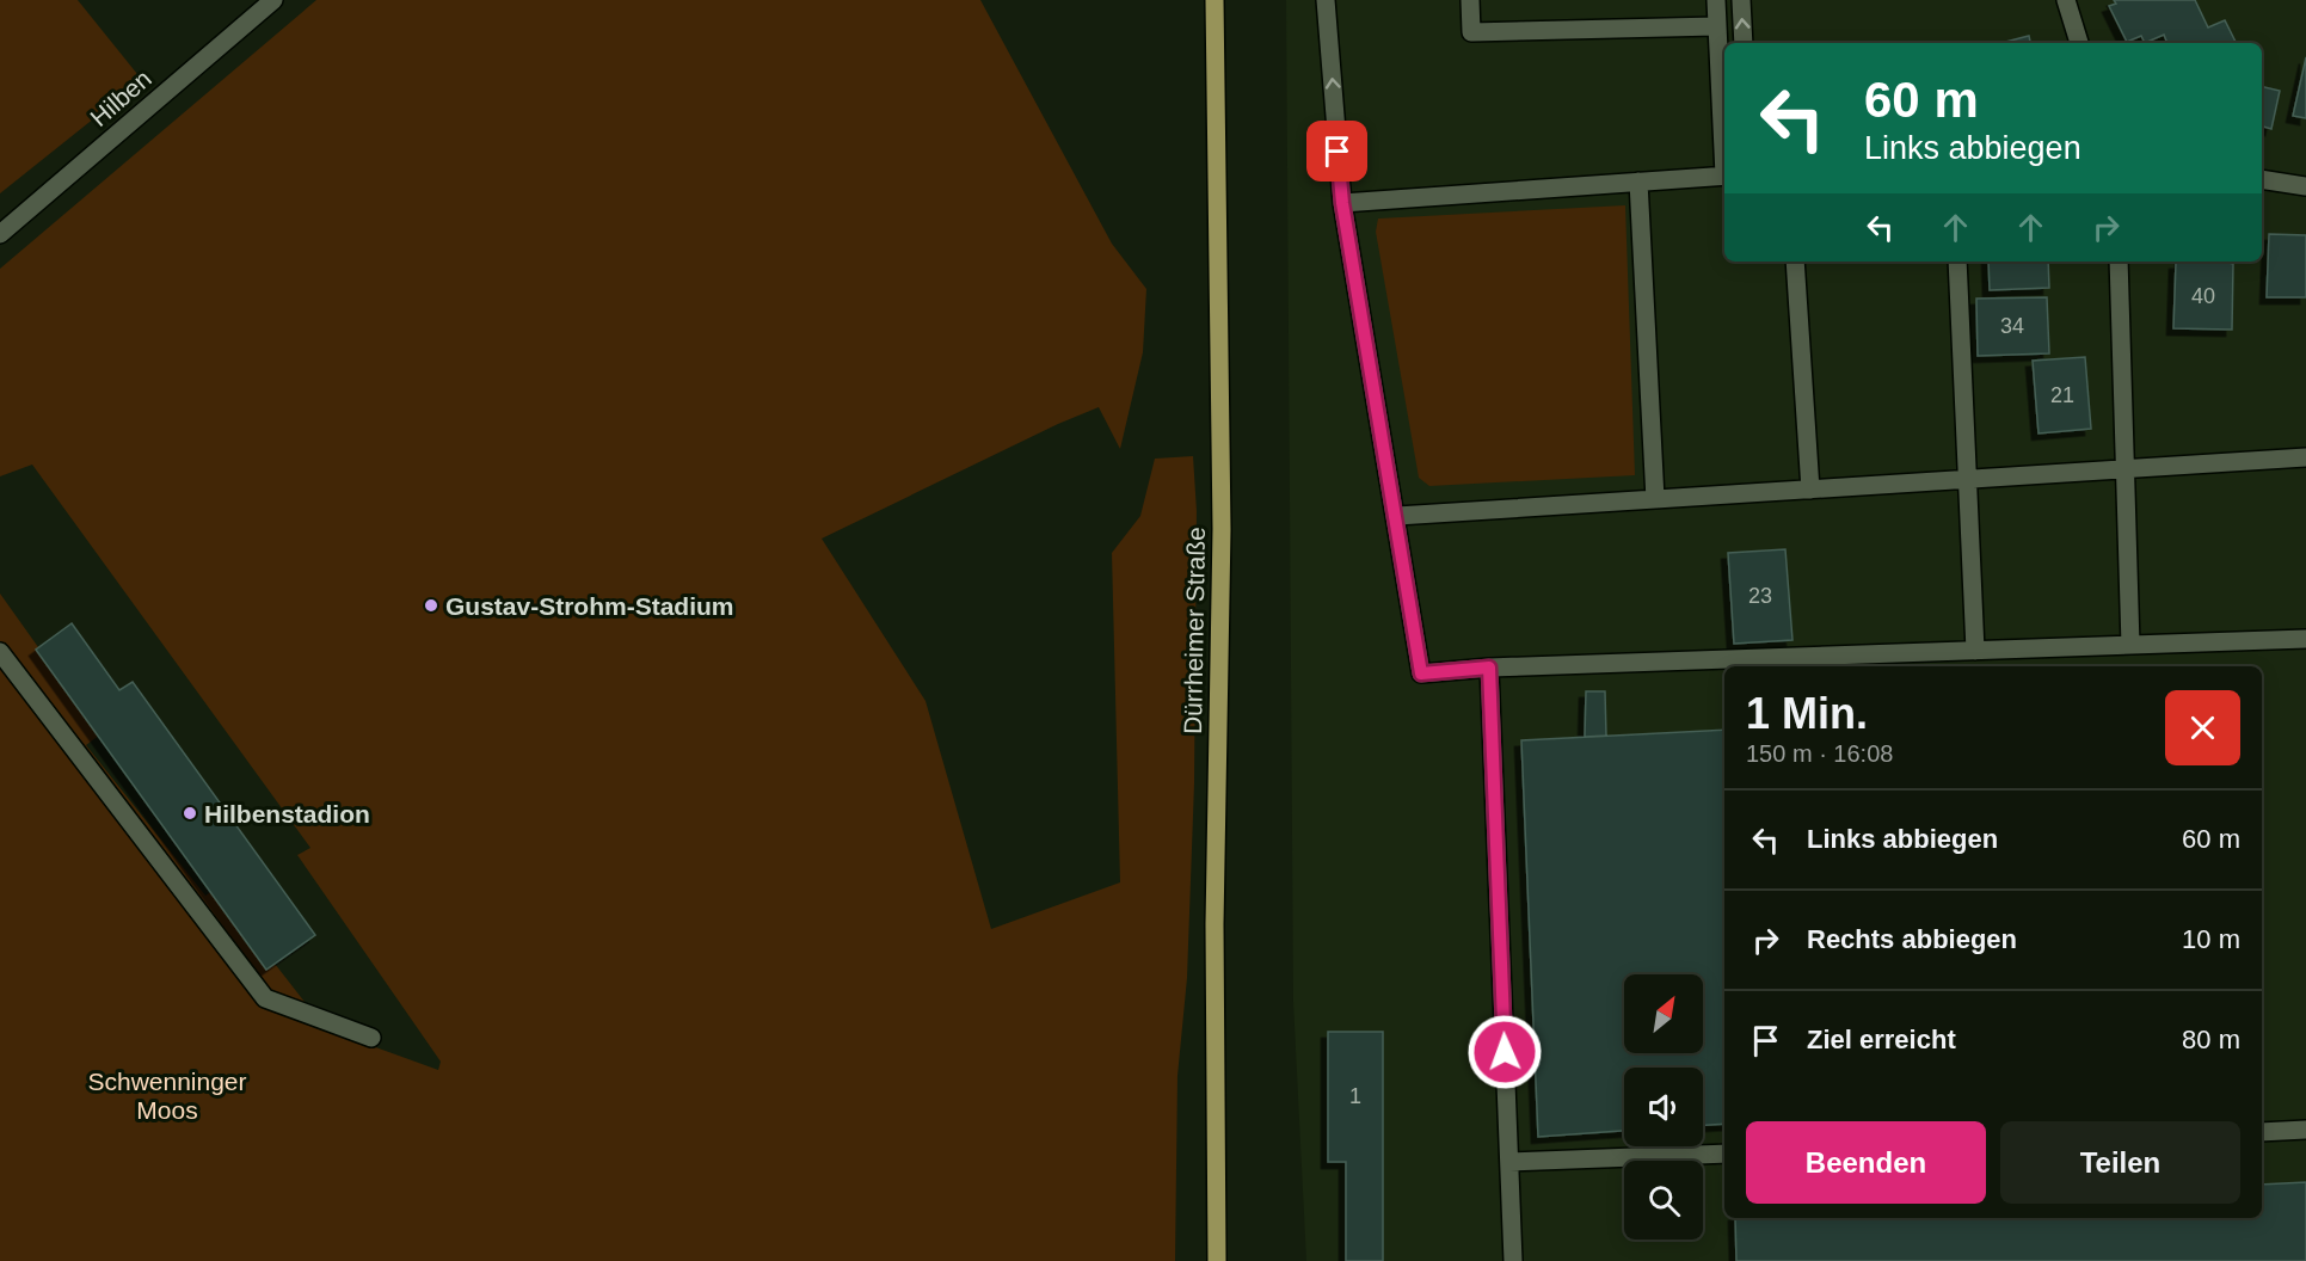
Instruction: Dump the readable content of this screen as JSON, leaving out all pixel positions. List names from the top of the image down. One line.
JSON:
{"streets":{"main road":["Dürrheimer Straße"],"street":["Hilben"]},"parks":["Schwenninger Moos"],"places":["Gustav-Strohm-Stadium","Hilbenstadion"],"house_numbers":["40","34","21","23","1"],"north":"top right","page":{"turn":["60 m","Links abbiegen"],"heading":["1 Min.","150 m · 16:08"],"list":[{"name":"Links abbiegen","value":"60 m"},{"name":"Rechts abbiegen","value":"10 m"},{"name":"Ziel erreicht","value":"80 m"}],"buttons":["Beenden","Teilen"]}}
